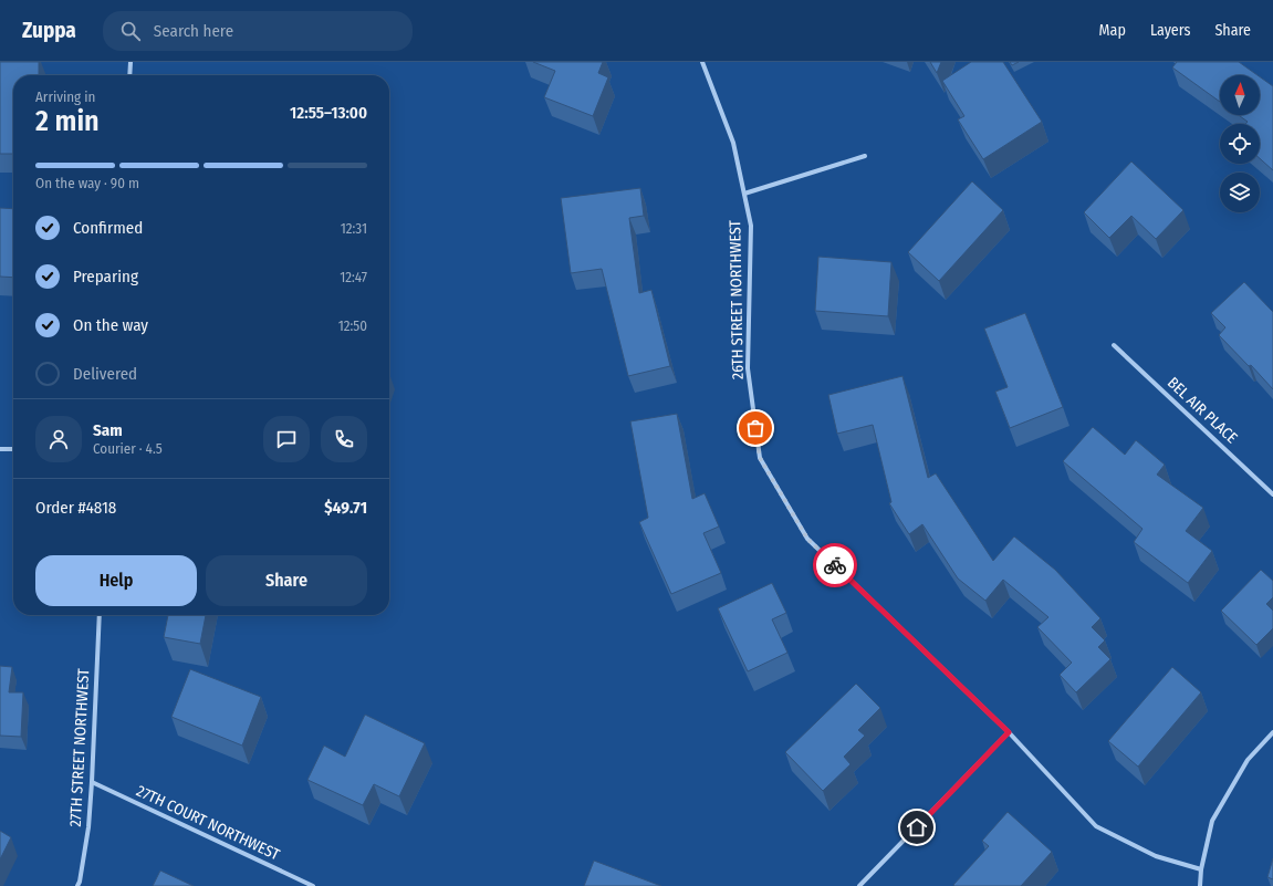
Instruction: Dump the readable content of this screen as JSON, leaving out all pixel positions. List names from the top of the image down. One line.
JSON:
{"streets":{"street":["26TH STREET NORTHWEST","BEL AIR PLACE","27TH STREET NORTHWEST","27TH COURT NORTHWEST"]},"crossings":[["27TH STREET NORTHWEST","27TH COURT NORTHWEST"]],"north":"top","page":{"header":"Zuppa","search":"Search here","nav":["Map","Layers","Share"],"heading":["2 min","Arriving in","12:55–13:00"],"panel":["Sam","Courier · 4.5","Order #4818","$49.71"],"bar":"On the way · 90 m","list":[["Confirmed","12:31"],["Preparing","12:47"],["On the way","12:50"],"Delivered"],"buttons":["Help","Share"]}}
